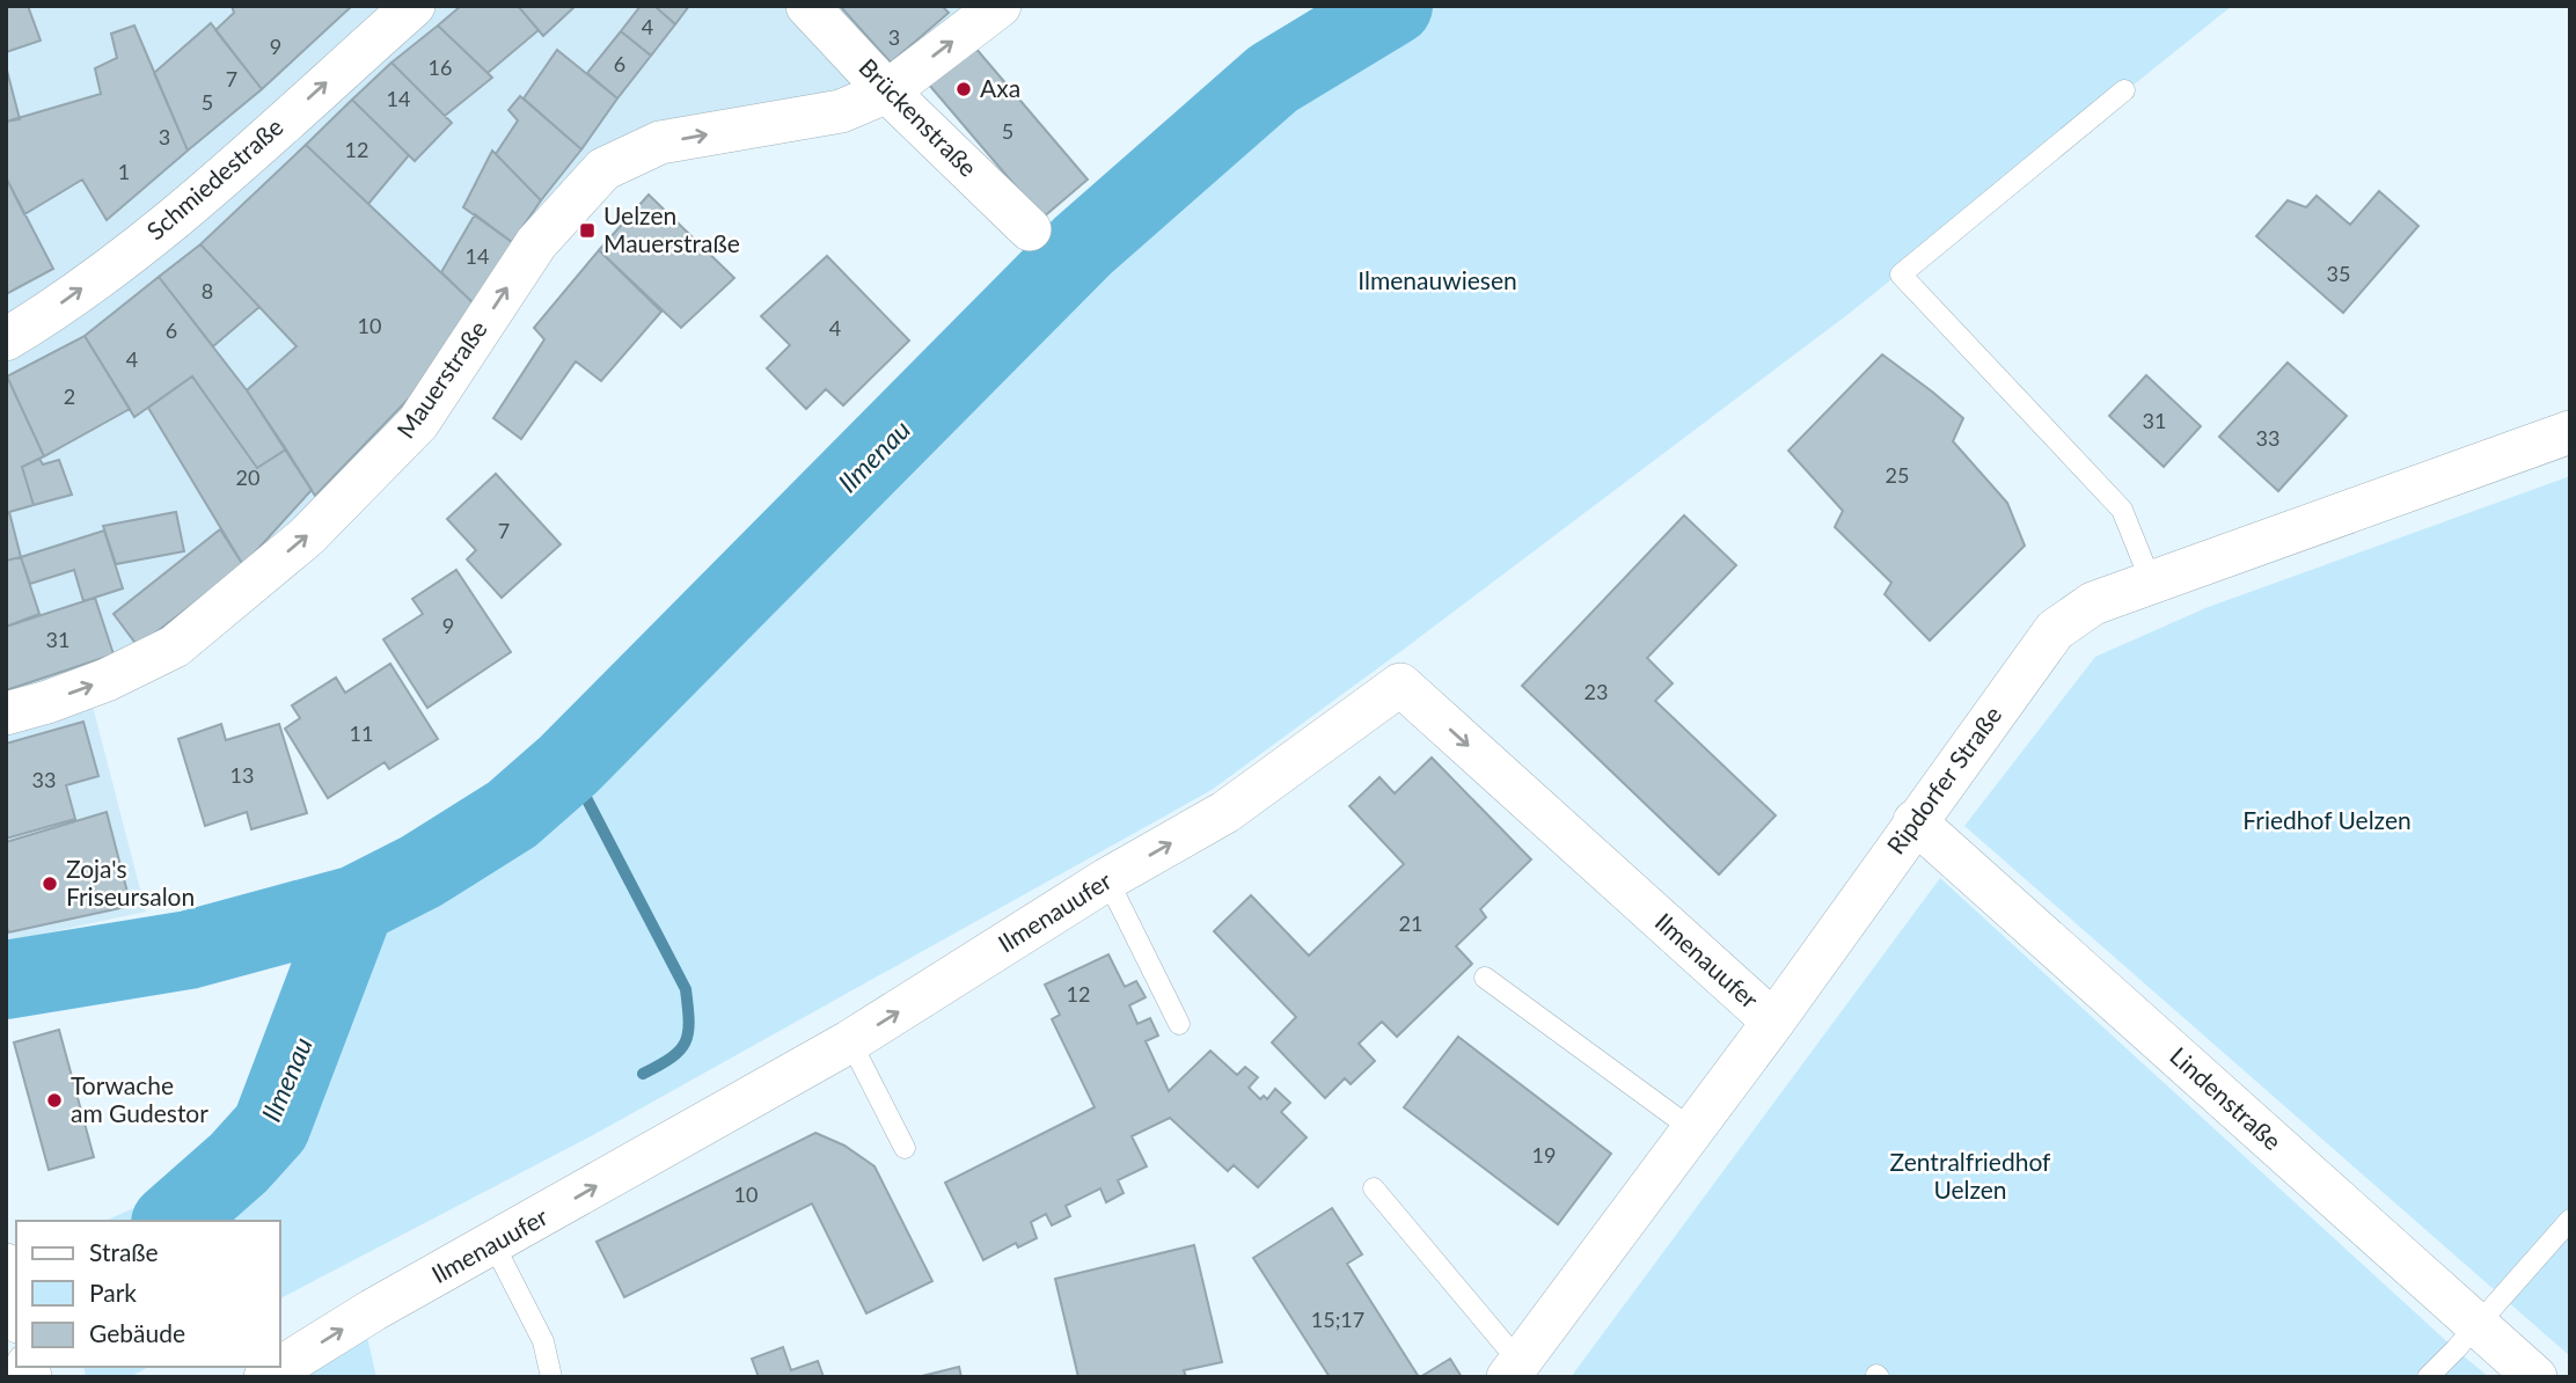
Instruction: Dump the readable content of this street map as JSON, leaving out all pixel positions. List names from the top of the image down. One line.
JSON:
{"streets":{"street":["Brückenstraße","Schmiedestraße","Mauerstraße","Ripdorfer Straße","Ilmenauufer","Lindenstraße"]},"crossings":[["Brückenstraße","Mauerstraße"],["Ripdorfer Straße","Ilmenauufer"],["Ripdorfer Straße","Lindenstraße"]],"one_way":["Schmiedestraße","Mauerstraße","Ilmenauufer"],"water":["Ilmenau"],"parks":["Ilmenauwiesen","Friedhof Uelzen","Zentralfriedhof Uelzen"],"places":{"other":["Axa","Zoja's Friseursalon","Torwache am Gudestor"],"transit":["Uelzen Mauerstraße"]},"house_numbers":["4","3","9","6","16","7","14","5","5","3","12","1","14","35","8","10","4","6","4","2","31","33","25","20","7","9","31","23","11","13","33","21","12","19","10","15;17"],"legend":["Straße","Park","Gebäude"]}
